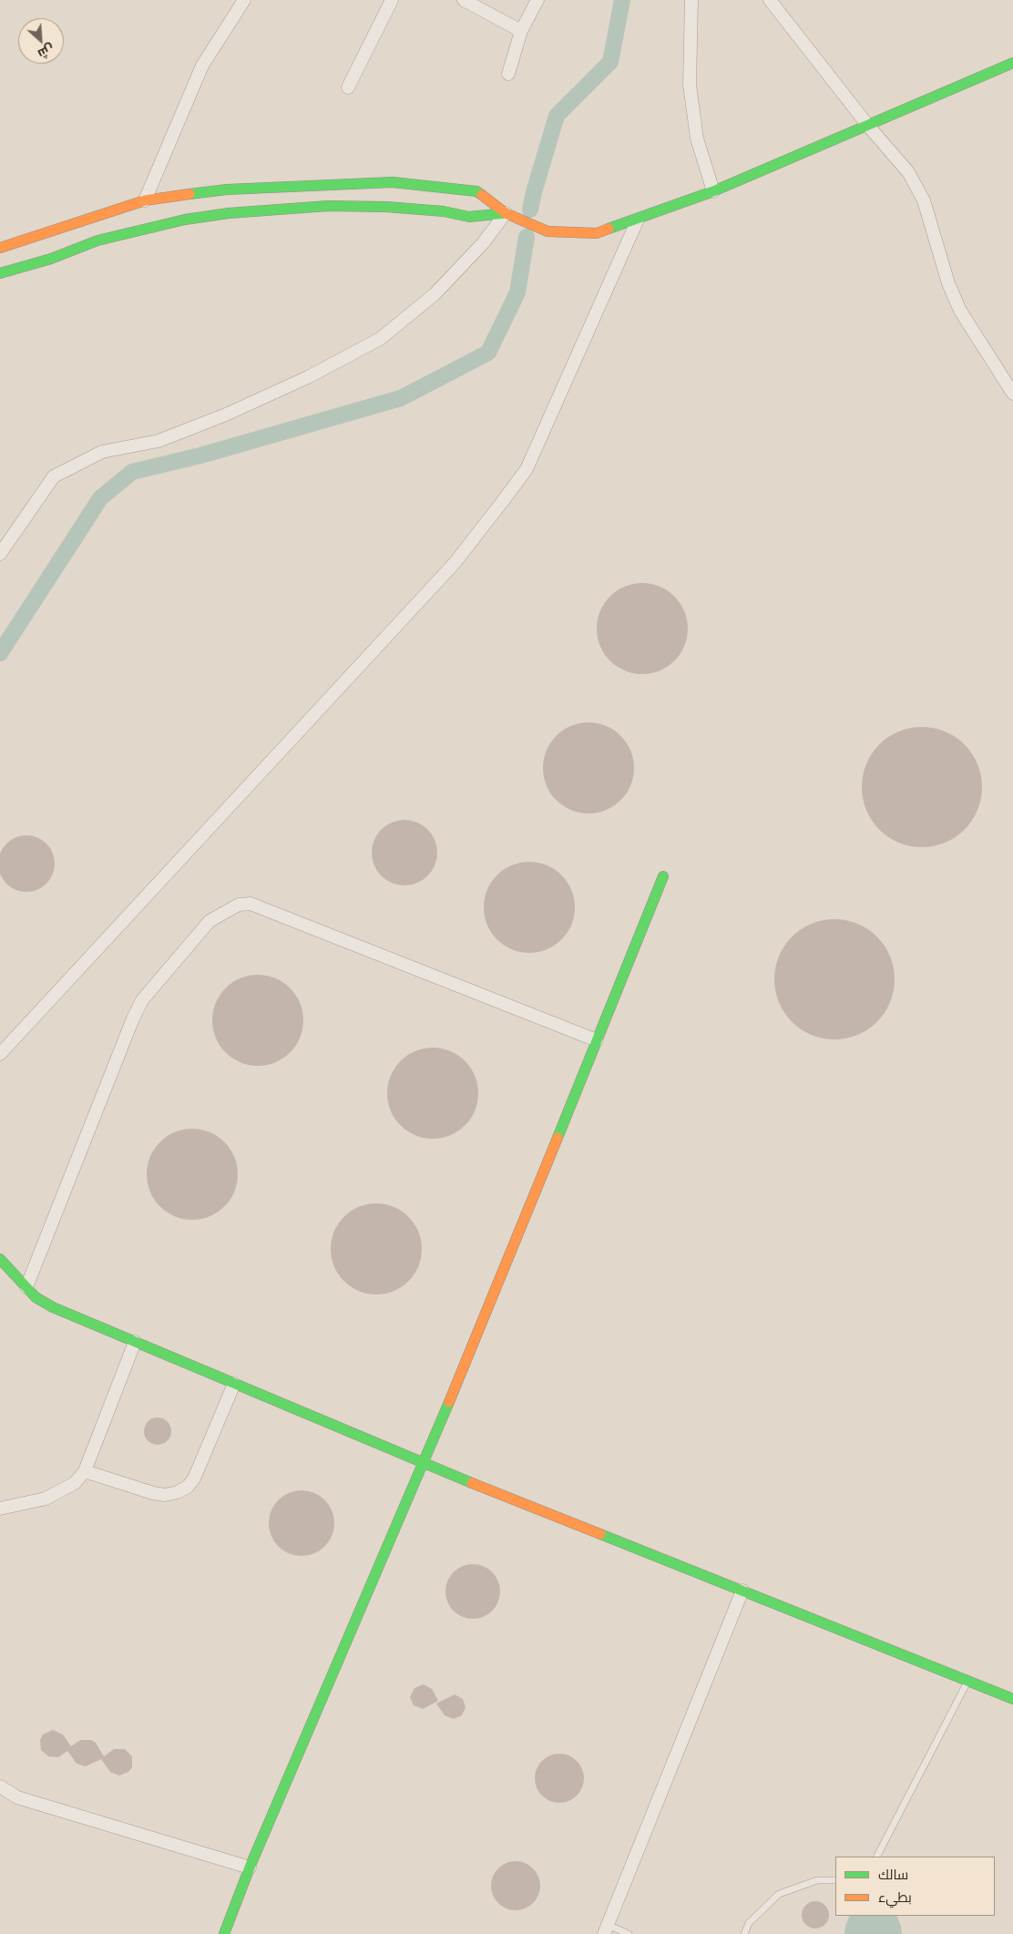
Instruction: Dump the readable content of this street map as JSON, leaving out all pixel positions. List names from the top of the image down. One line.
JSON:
{"legend":["سالك","بطيء"],"north":"bottom right"}
